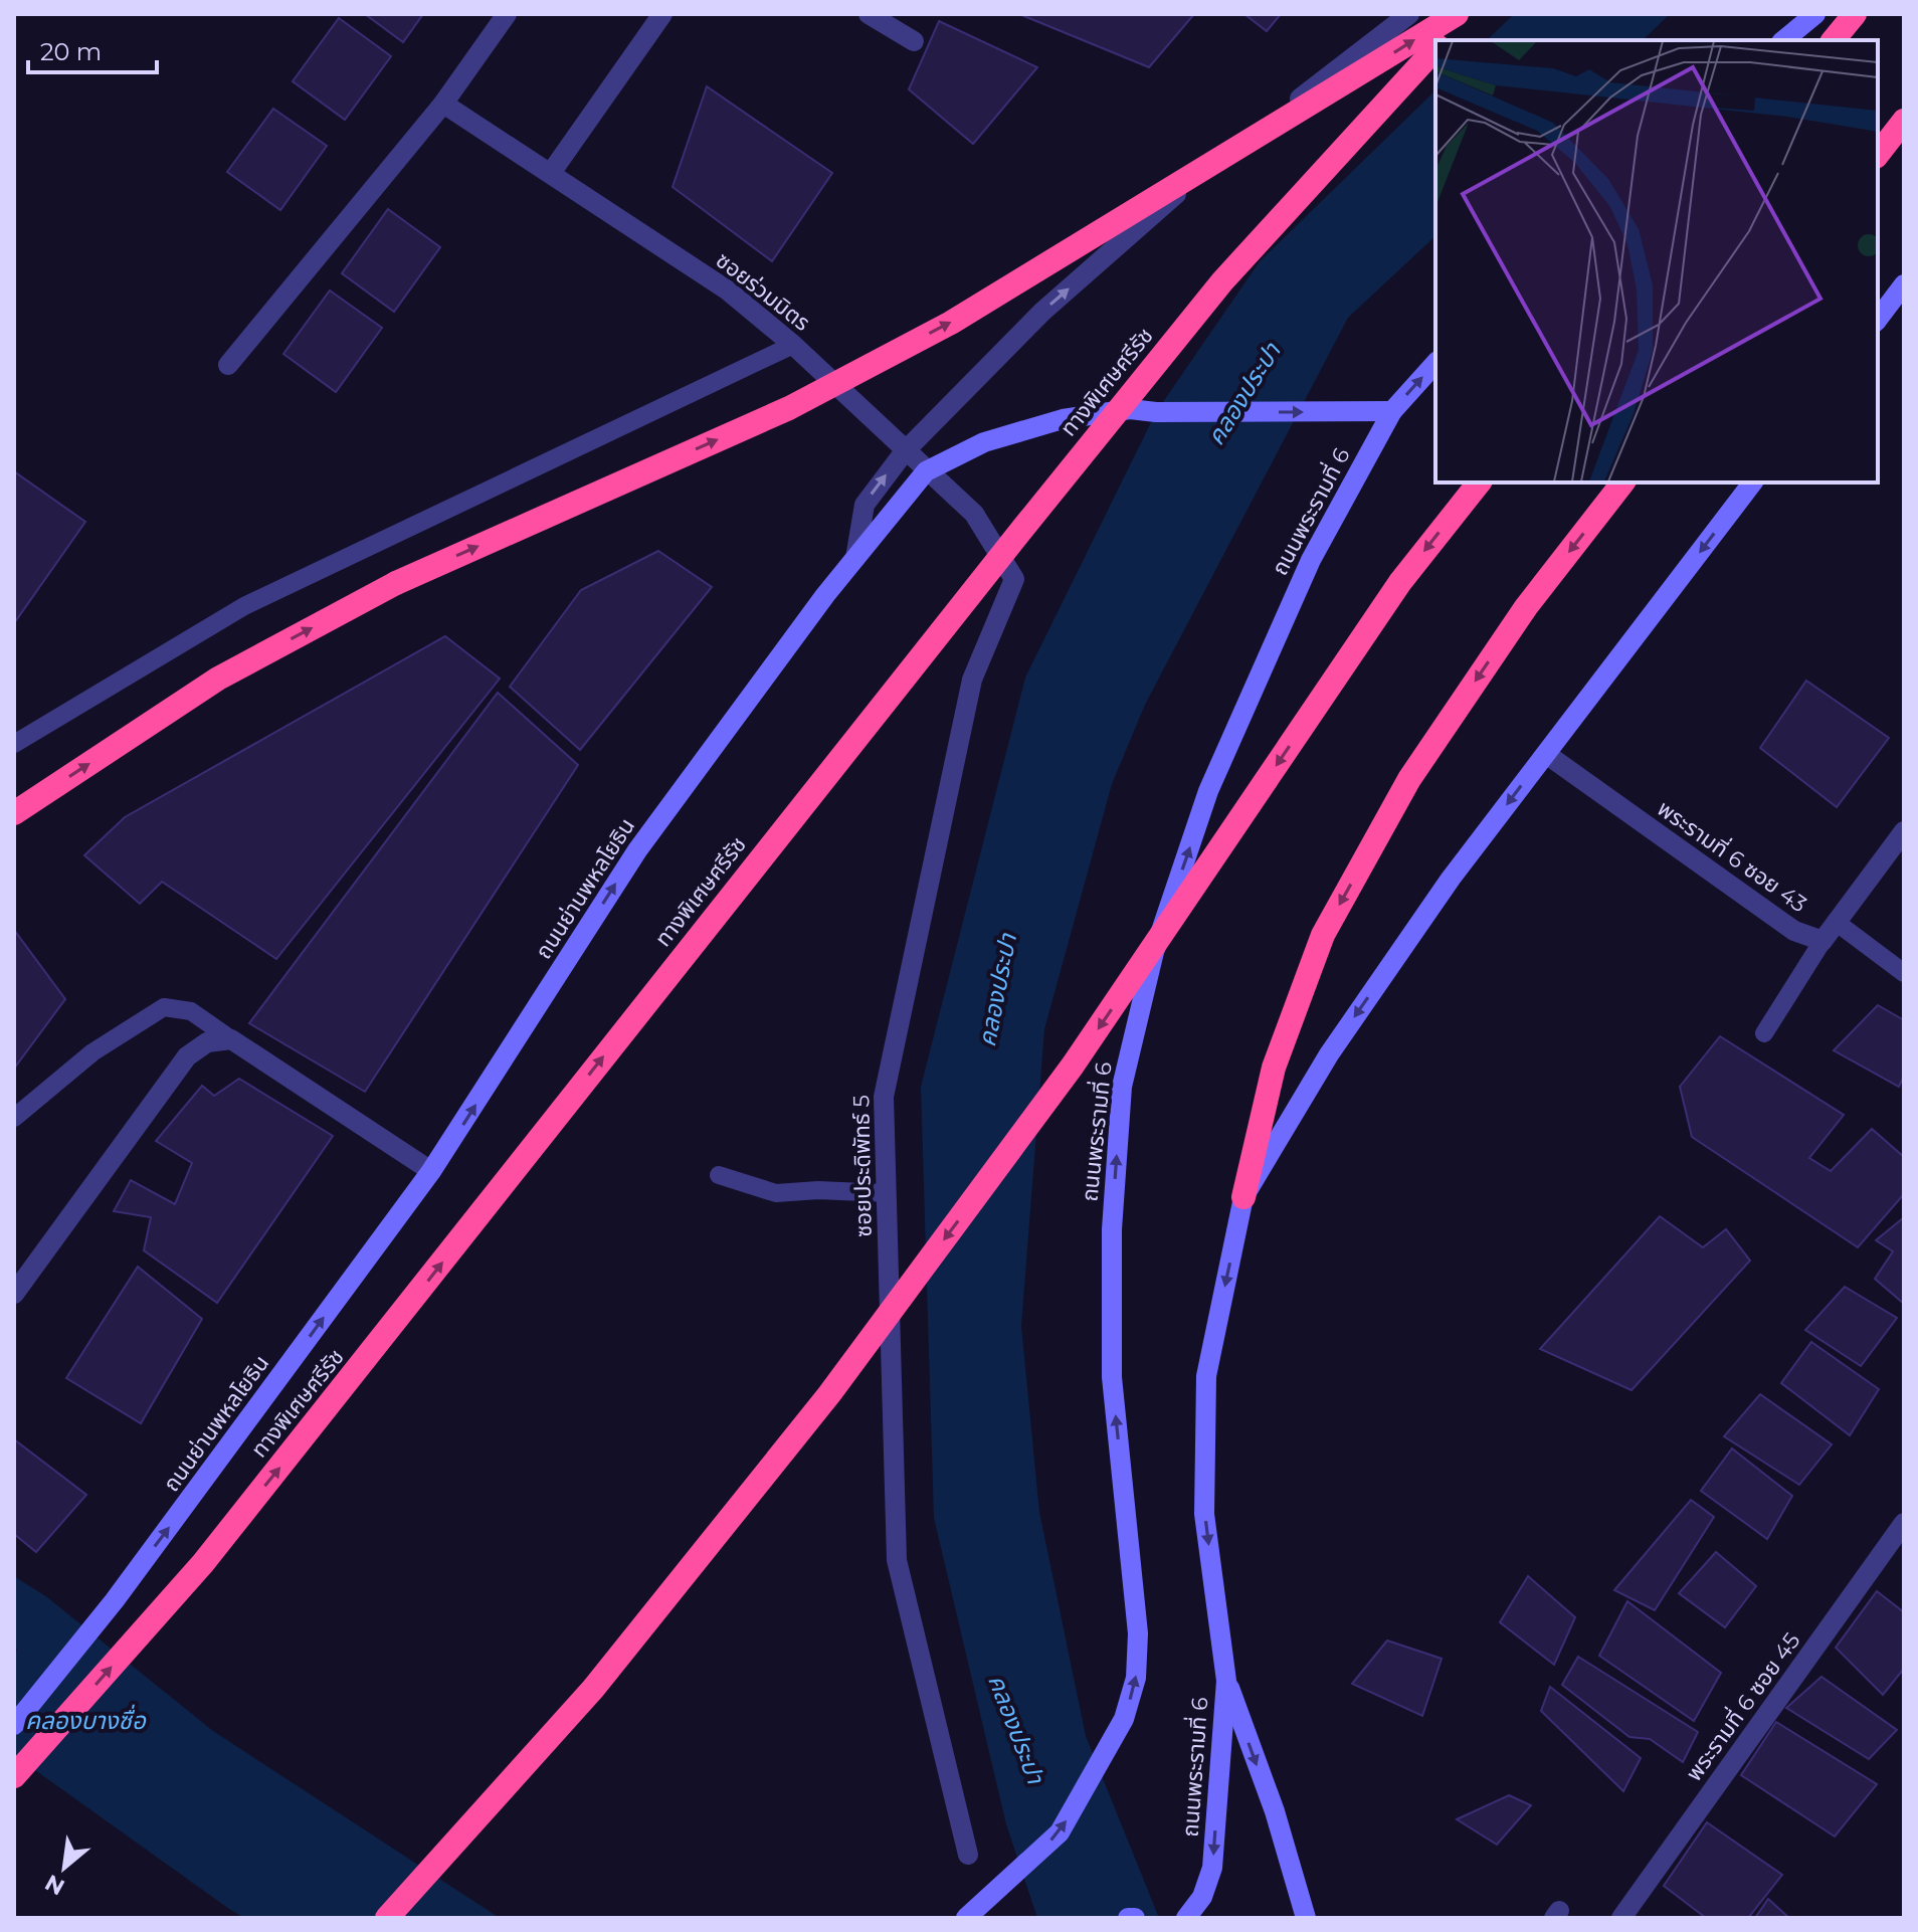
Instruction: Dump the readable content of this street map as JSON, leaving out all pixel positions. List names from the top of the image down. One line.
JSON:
{"streets":{"highway":["ทางพิเศษศรีรัช"],"main road":["ถนนพระรามที่ 6","ถนนย่านพหลโยธิน"],"street":["ซอยร่วมมิตร","พระรามที่ 6 ซอย 43","ซอยประดิพัทธ์ 5","พระรามที่ 6 ซอย 45"]},"crossings":[["ซอยร่วมมิตร","ถนนย่านพหลโยธิน"],["ซอยร่วมมิตร","ซอยประดิพัทธ์ 5"],["ถนนพระรามที่ 6","พระรามที่ 6 ซอย 43"],["ถนนพระรามที่ 6","ถนนย่านพหลโยธิน"],["ถนนย่านพหลโยธิน","ซอยประดิพัทธ์ 5"]],"one_way":["ทางพิเศษศรีรัช","ถนนย่านพหลโยธิน"],"water":["คลองประปา","คลองบางซื่อ"],"scale_bar":"20 m","north":"bottom left"}
